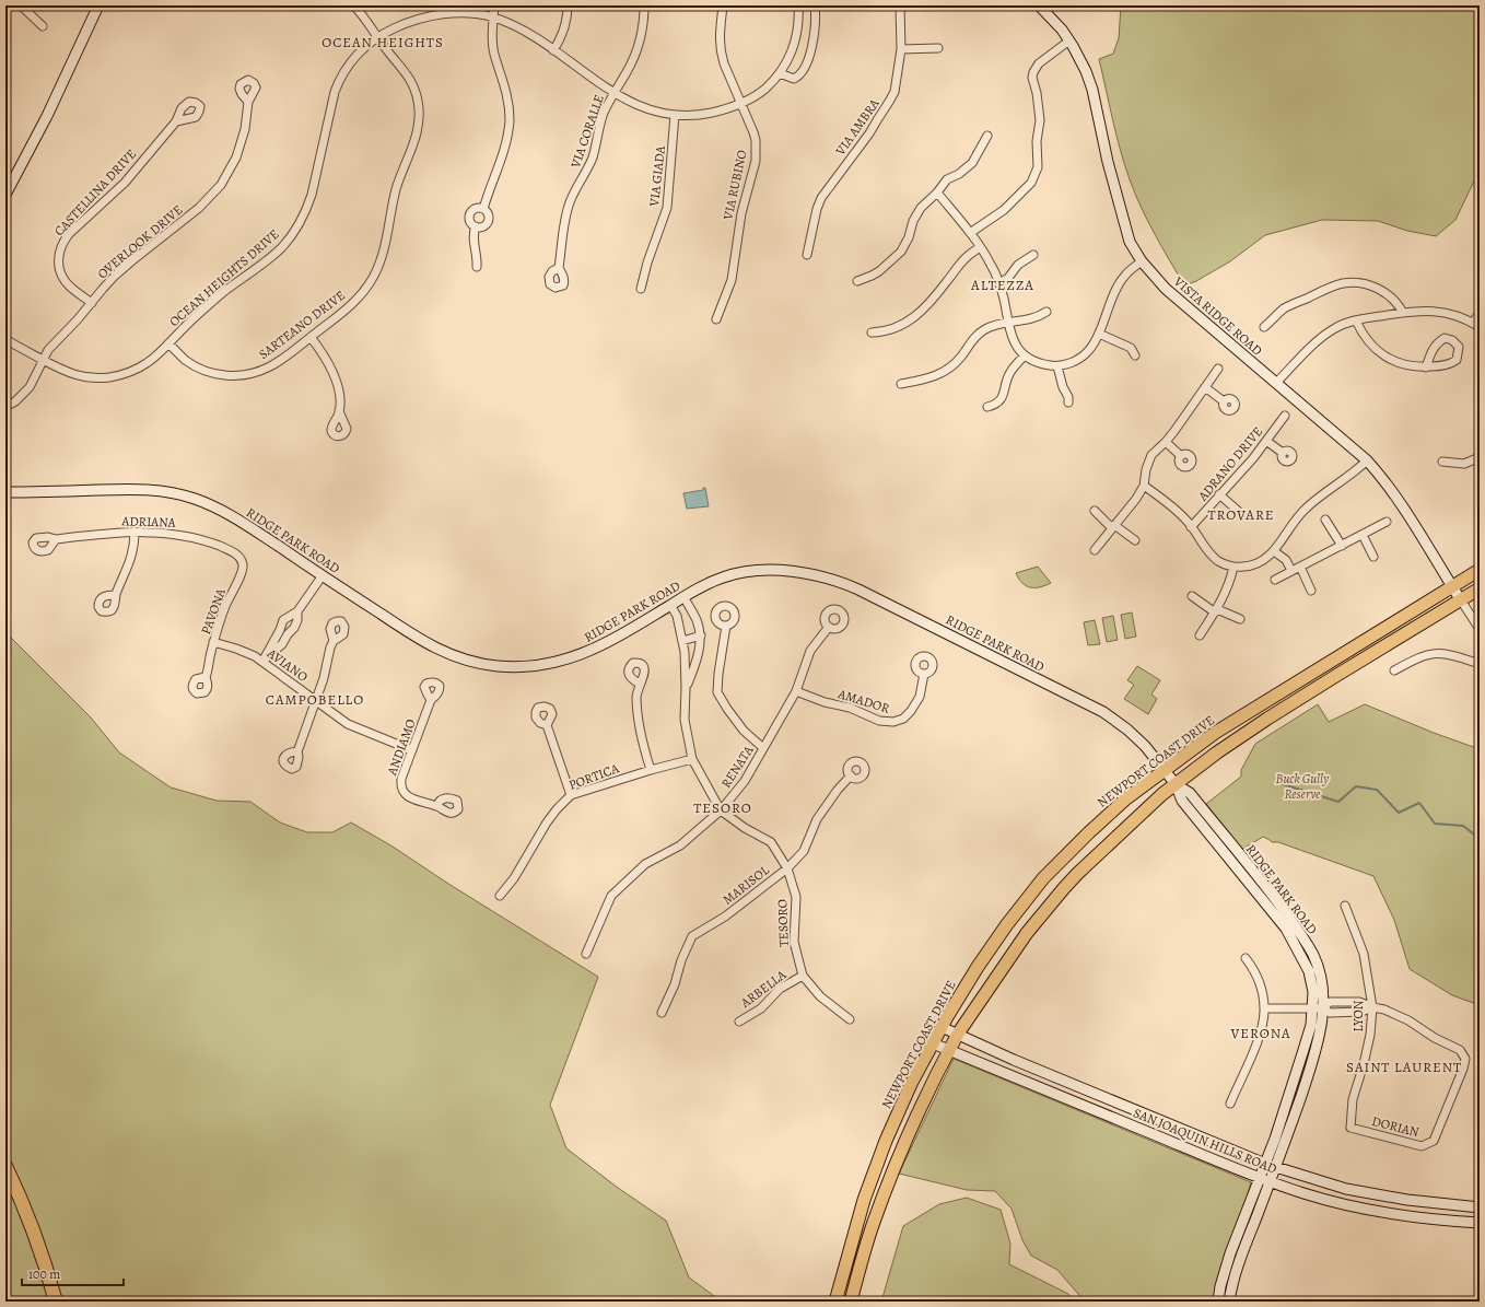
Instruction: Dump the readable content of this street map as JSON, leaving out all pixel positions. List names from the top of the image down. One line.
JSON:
{"streets":{"main road":["NEWPORT COAST DRIVE"],"street":["VIA AMBRA","VIA CORALLE","VIA GIADA","VIA RUBINO","CASTELLINA DRIVE","OVERLOOK DRIVE","OCEAN HEIGHTS DRIVE","VISTA RIDGE ROAD","SARTEANO DRIVE","ADRANO DRIVE","ADRIANA","RIDGE PARK ROAD","PAVONA","AVIANO","AMADOR","ANDIAMO","RENATA","PORTICA","MARISOL","TESORO","ARBELLA","LYON","DORIAN","SAN JOAQUIN HILLS ROAD"]},"crossings":[["VIA CORALLE","OCEAN HEIGHTS DRIVE"],["VIA GIADA","OCEAN HEIGHTS DRIVE"],["VIA RUBINO","OCEAN HEIGHTS DRIVE"],["CASTELLINA DRIVE","OVERLOOK DRIVE"],["OVERLOOK DRIVE","OCEAN HEIGHTS DRIVE"],["OCEAN HEIGHTS DRIVE","SARTEANO DRIVE"],["VISTA RIDGE ROAD","NEWPORT COAST DRIVE"],["ADRIANA","PAVONA"],["RIDGE PARK ROAD","NEWPORT COAST DRIVE"],["RIDGE PARK ROAD","TESORO"],["RIDGE PARK ROAD","SAN JOAQUIN HILLS ROAD"],["PAVONA","AVIANO"],["AVIANO","ANDIAMO"],["AMADOR","RENATA"],["NEWPORT COAST DRIVE","SAN JOAQUIN HILLS ROAD"],["RENATA","TESORO"],["PORTICA","TESORO"],["MARISOL","TESORO"],["TESORO","ARBELLA"],["LYON","DORIAN"]],"districts":["OCEAN HEIGHTS","ALTEZZA","TROVARE","CAMPOBELLO","TESORO","VERONA","SAINT LAURENT"],"parks":["Buck Gully Reserve"],"scale_bar":"100 m"}
